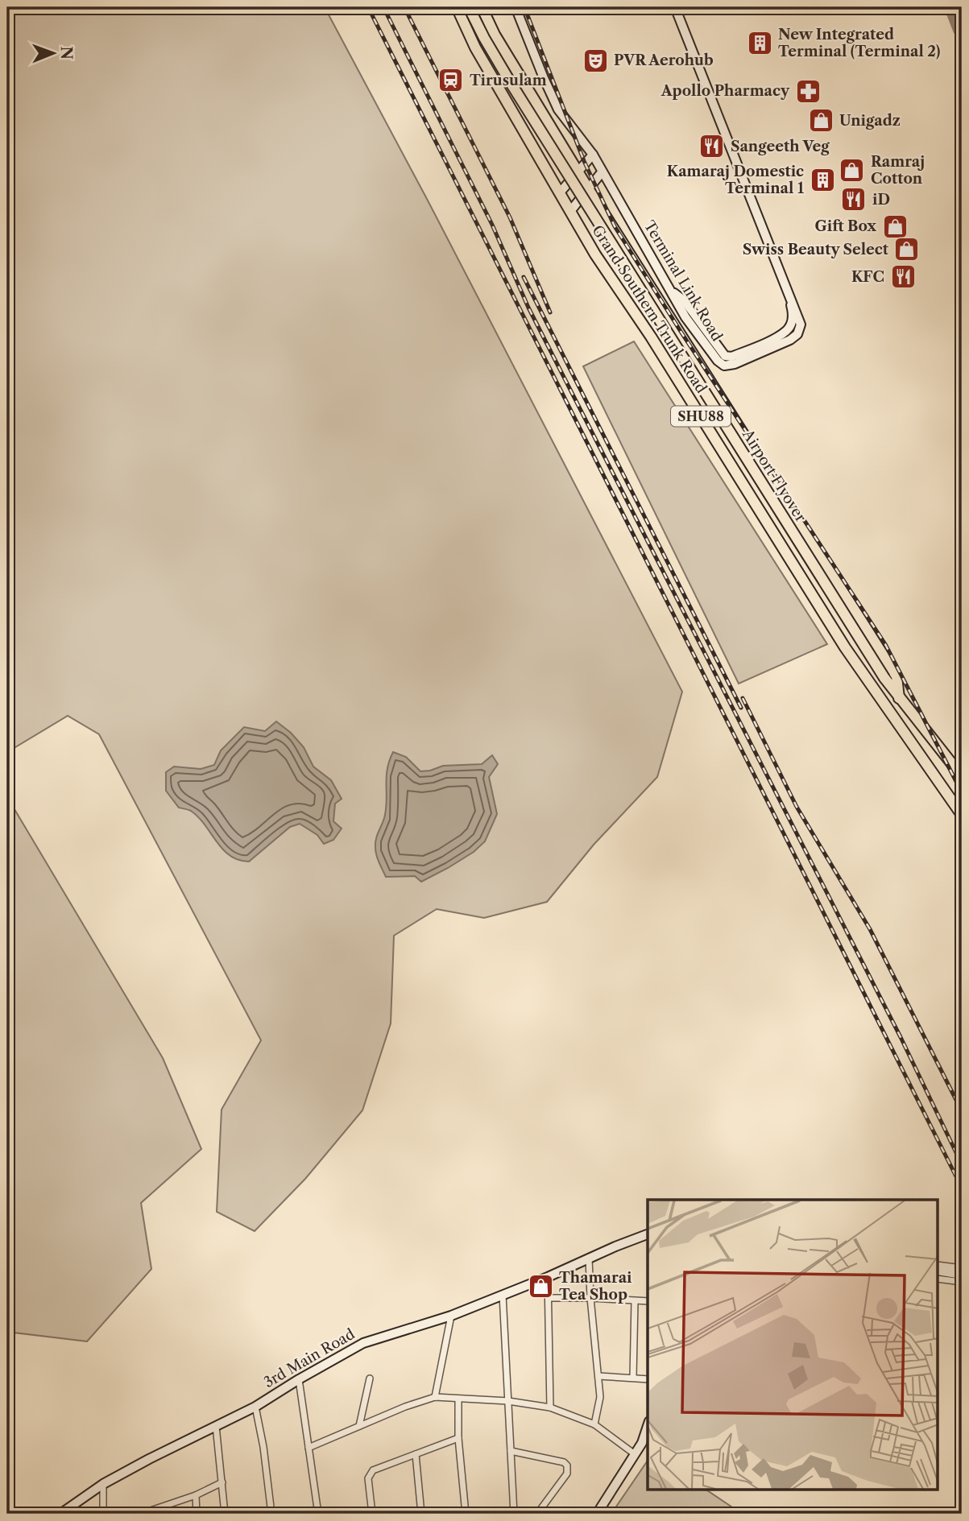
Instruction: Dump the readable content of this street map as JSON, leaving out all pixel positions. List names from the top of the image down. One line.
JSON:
{"streets":{"main road":["Grand Southern Trunk Road","SHU88","Airport Flyover"],"street":["Terminal Link Road","3rd Main Road"]},"crossings":[["SHU88","Airport Flyover"]],"places":{"building":["New Integrated Terminal (Terminal 2)","Kamaraj Domestic Terminal 1"],"theatre":["PVR Aerohub"],"station":["Tirusulam"],"pharmacy":["Apollo Pharmacy"],"shop":["Unigadz","Ramraj Cotton","Gift Box","Swiss Beauty Select","Thamarai Tea Shop"],"restaurant":["Sangeeth Veg","iD","KFC"]},"north":"right"}
